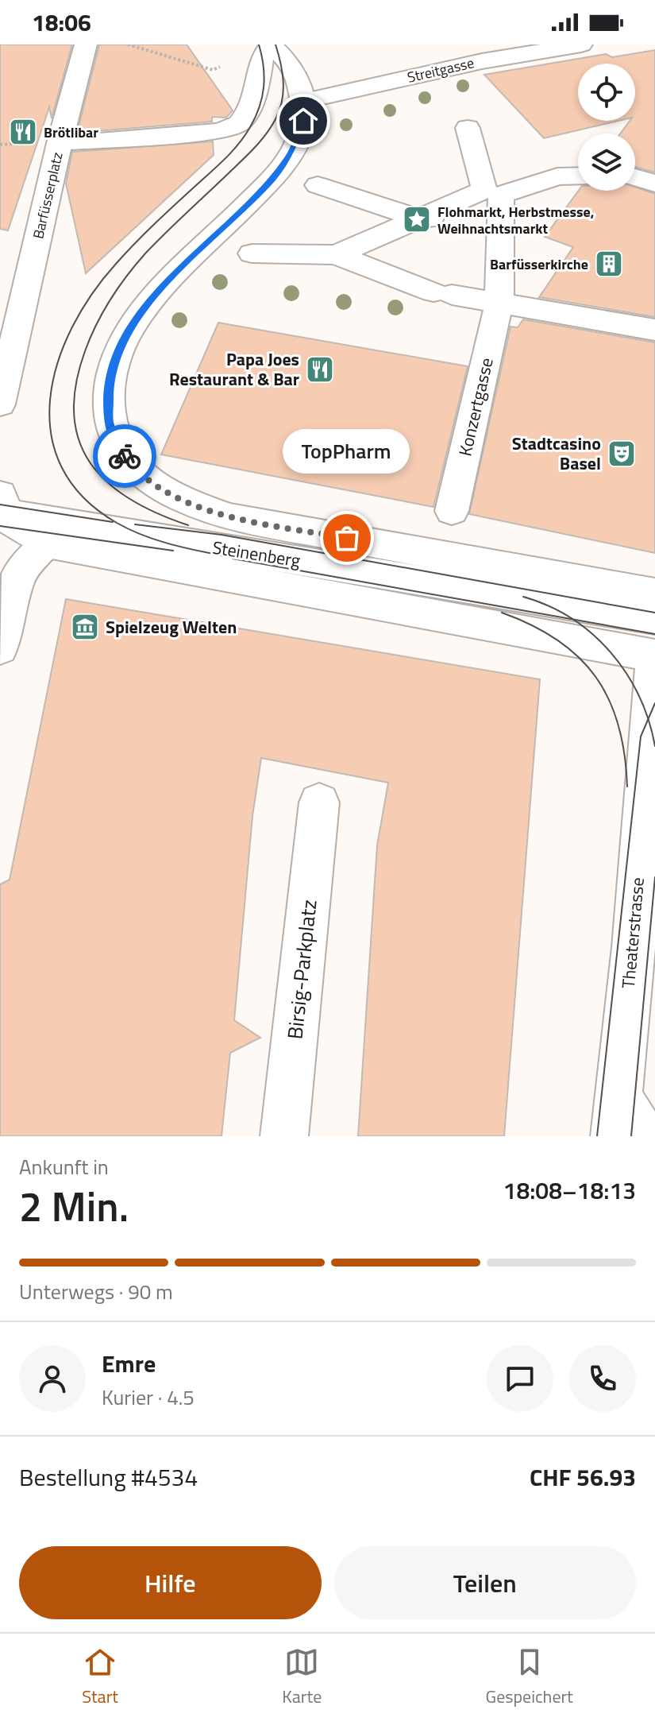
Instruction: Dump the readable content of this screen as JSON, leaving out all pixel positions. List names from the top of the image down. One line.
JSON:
{"streets":{"street":["Streitgasse","Barfüsserplatz","Konzertgasse","Steinenberg","Theaterstrasse","Birsig-Parkplatz"]},"crossings":[["Streitgasse","Steinenberg"],["Steinenberg","Theaterstrasse"]],"places":{"restaurant":["Brötlibar","Papa Joes Restaurant & Bar"],"place":["Flohmarkt, Herbstmesse, Weihnachtsmarkt"],"building":["Barfüsserkirche"],"theatre":["Stadtcasino Basel"],"other":["TopPharm"],"museum":["Spielzeug Welten"]},"page":{"status":"18:06","bubble":"TopPharm","heading":["2 Min.","Ankunft in","18:08–18:13"],"panel":["Emre","Kurier · 4.5","Bestellung #4534","CHF 56.93"],"bar":"Unterwegs · 90 m","buttons":["Hilfe","Teilen"],"tabs":["Start","Karte","Gespeichert"]}}
